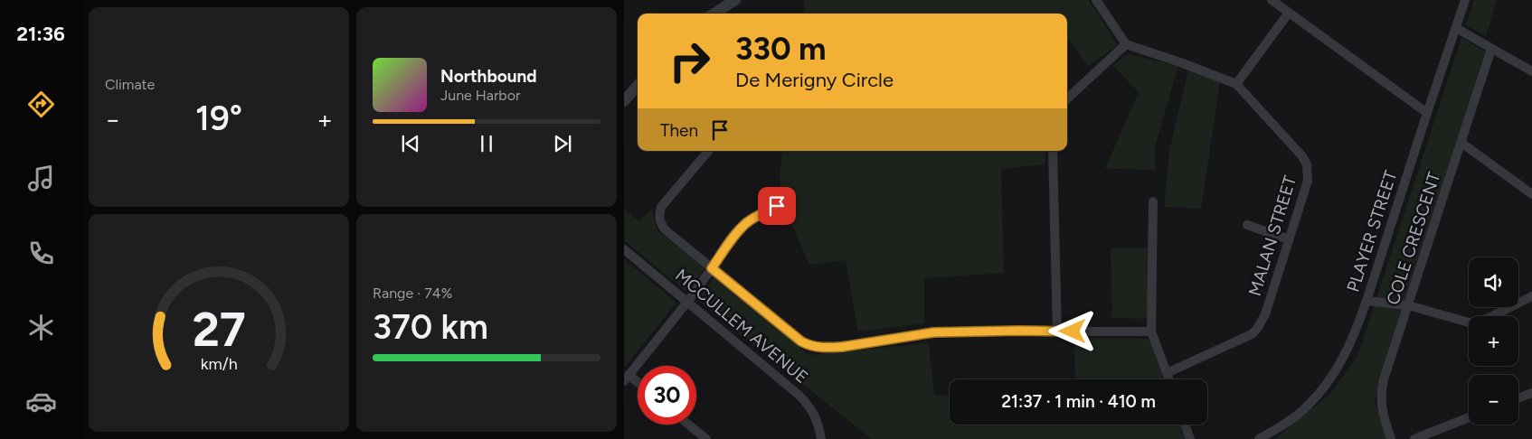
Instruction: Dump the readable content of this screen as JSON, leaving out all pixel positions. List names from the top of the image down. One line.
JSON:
{"streets":{"street":["PLAYER STREET","MALAN STREET","COLE CRESCENT","MCCULLEM AVENUE"]},"page":{"tabs":"21:36","tile":["Climate",["Range · 74%","370 km"]],"turn":["330 m","De Merigny Circle"],"song":["Northbound","June Harbor"],"heat":["−","19°","+"],"then":"Then","map_buttons":["+","−"],"limit":"30","trip":"21:37 · 1 min · 410 m","gauge":["27","km/h"]}}
